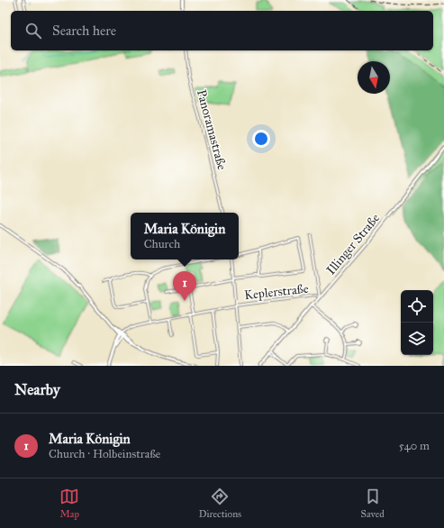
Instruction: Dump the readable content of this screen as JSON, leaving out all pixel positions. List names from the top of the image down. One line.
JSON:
{"streets":{"street":["Panoramastraße","Illinger Straße","Keplerstraße"]},"crossings":[["Illinger Straße","Keplerstraße"]],"north":"bottom","page":{"search":"Search here","popup":["Maria Königin","Church"],"pins":"1","heading":"Nearby","list":[{"mark":"1","name":"Maria Königin","note":"Church · Holbeinstraße","value":"540 m"}],"nav":["Map","Directions","Saved"]}}
